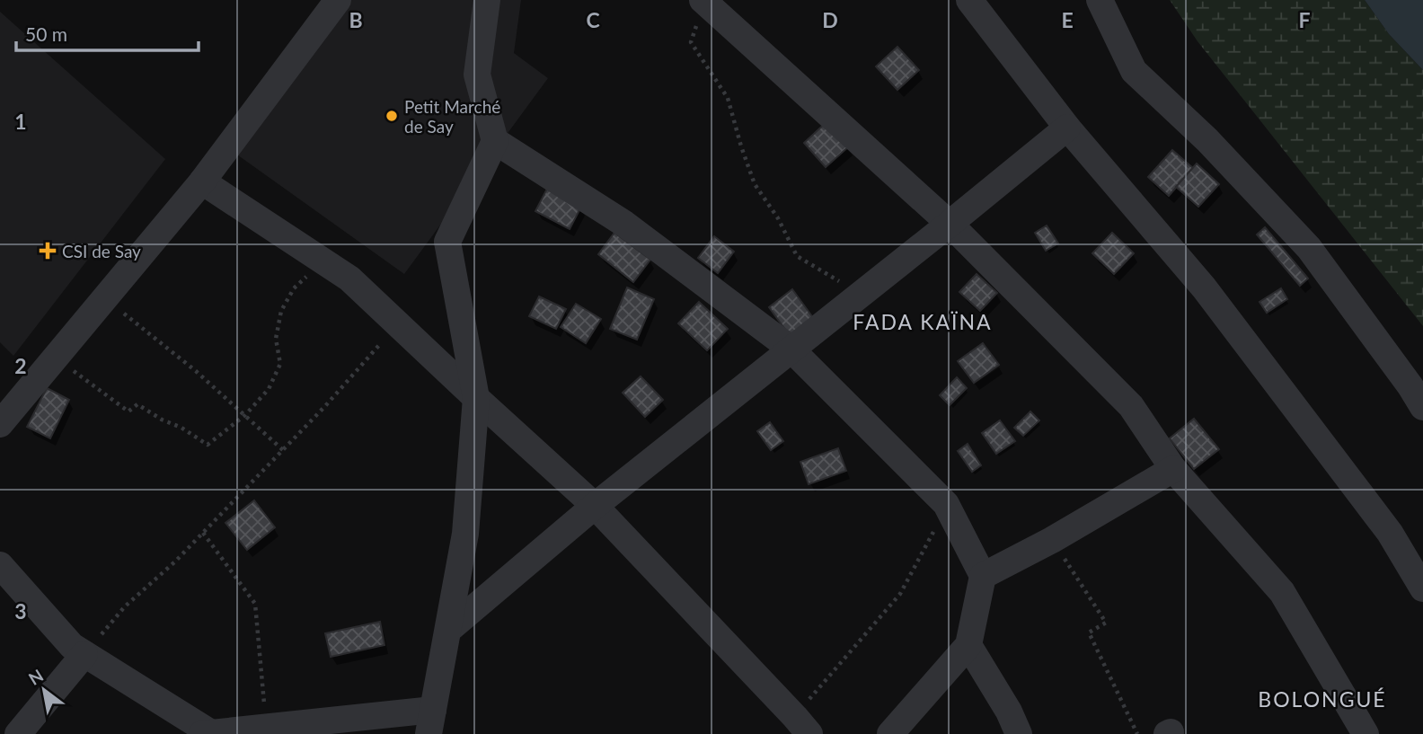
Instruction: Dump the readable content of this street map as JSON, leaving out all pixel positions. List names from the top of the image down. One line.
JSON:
{"districts":["FADA KAÏNA","BOLONGUÉ"],"places":{"other":["Petit Marché de Say"],"health":["CSI de Say"]},"scale_bar":"50 m","north":"top left","grid":{"columns":["B","C","D","E","F"],"rows":["1","2","3"]}}
